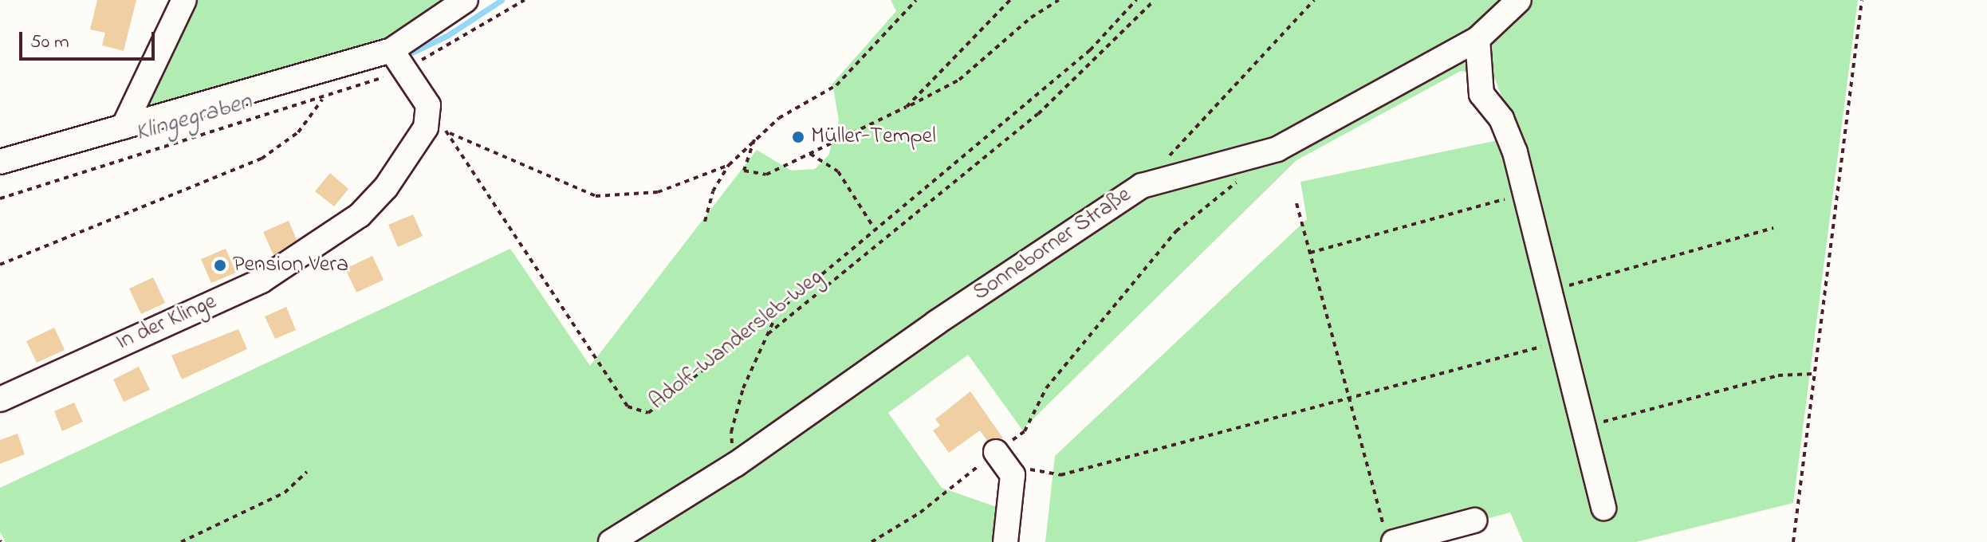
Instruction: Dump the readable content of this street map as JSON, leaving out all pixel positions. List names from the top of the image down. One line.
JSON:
{"streets":{"street":["Sonneborner Straße","In der Klinge"],"path":["Adolf-Wandersleb-Weg"]},"crossings":[["In der Klinge","Adolf-Wandersleb-Weg"]],"water":["Klingegraben"],"places":["Müller-Tempel","Pension Vera"],"scale_bar":"50 m"}
